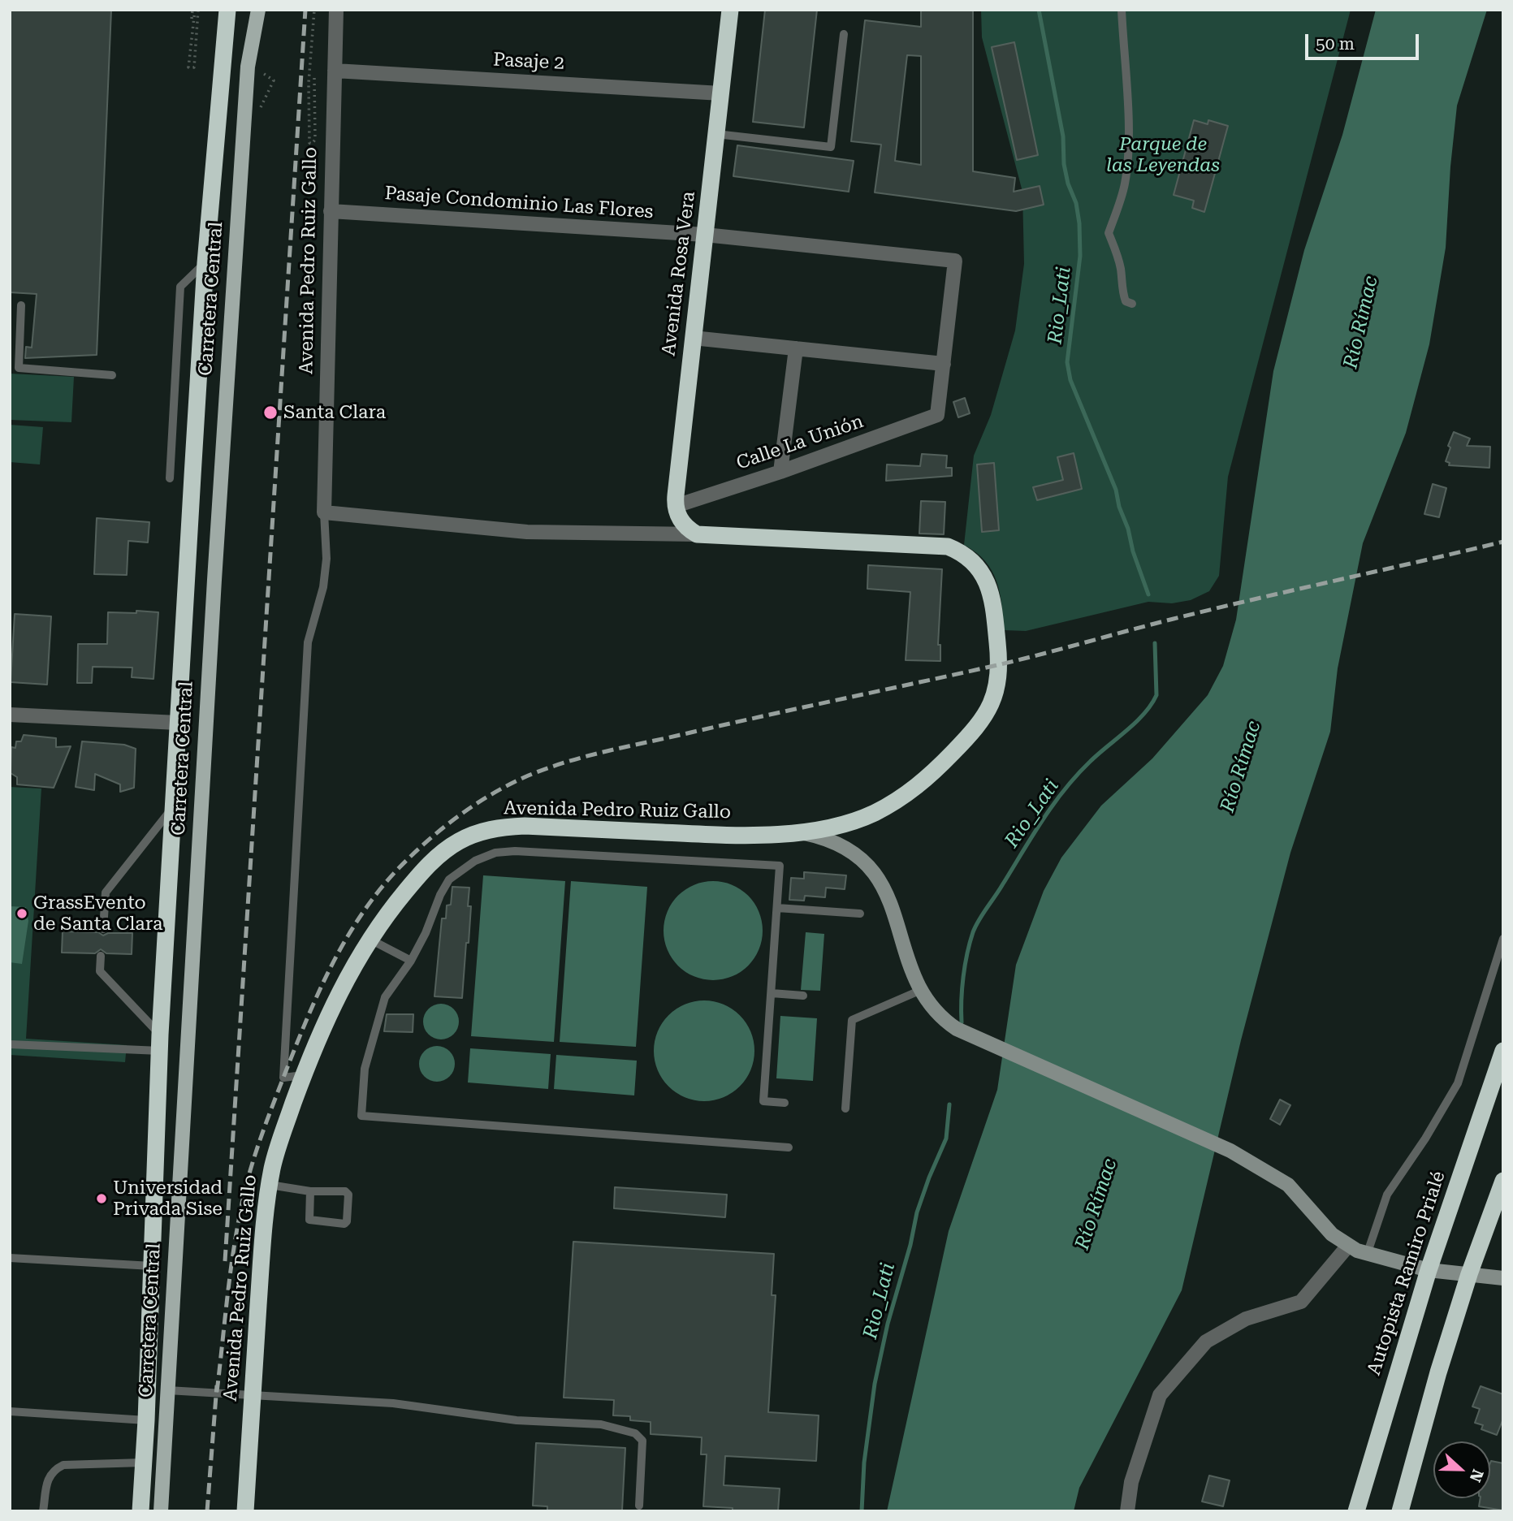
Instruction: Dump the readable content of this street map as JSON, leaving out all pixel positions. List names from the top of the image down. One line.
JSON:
{"streets":{"highway":["Avenida Pedro Ruiz Gallo","Avenida Rosa Vera","Carretera Central","Autopista Ramiro Prialé"],"street":["Pasaje 2","Pasaje Condominio Las Flores","Calle La Unión"]},"crossings":[["Pasaje 2","Avenida Pedro Ruiz Gallo"],["Pasaje 2","Avenida Rosa Vera"],["Pasaje Condominio Las Flores","Avenida Pedro Ruiz Gallo"],["Pasaje Condominio Las Flores","Avenida Rosa Vera"],["Pasaje Condominio Las Flores","Calle La Unión"],["Avenida Rosa Vera","Calle La Unión"]],"water":["Rio_Lati","Río Rímac"],"parks":["Parque de las Leyendas"],"places":["Santa Clara","GrassEvento de Santa Clara","Universidad Privada Sise"],"scale_bar":"50 m","north":"right"}
